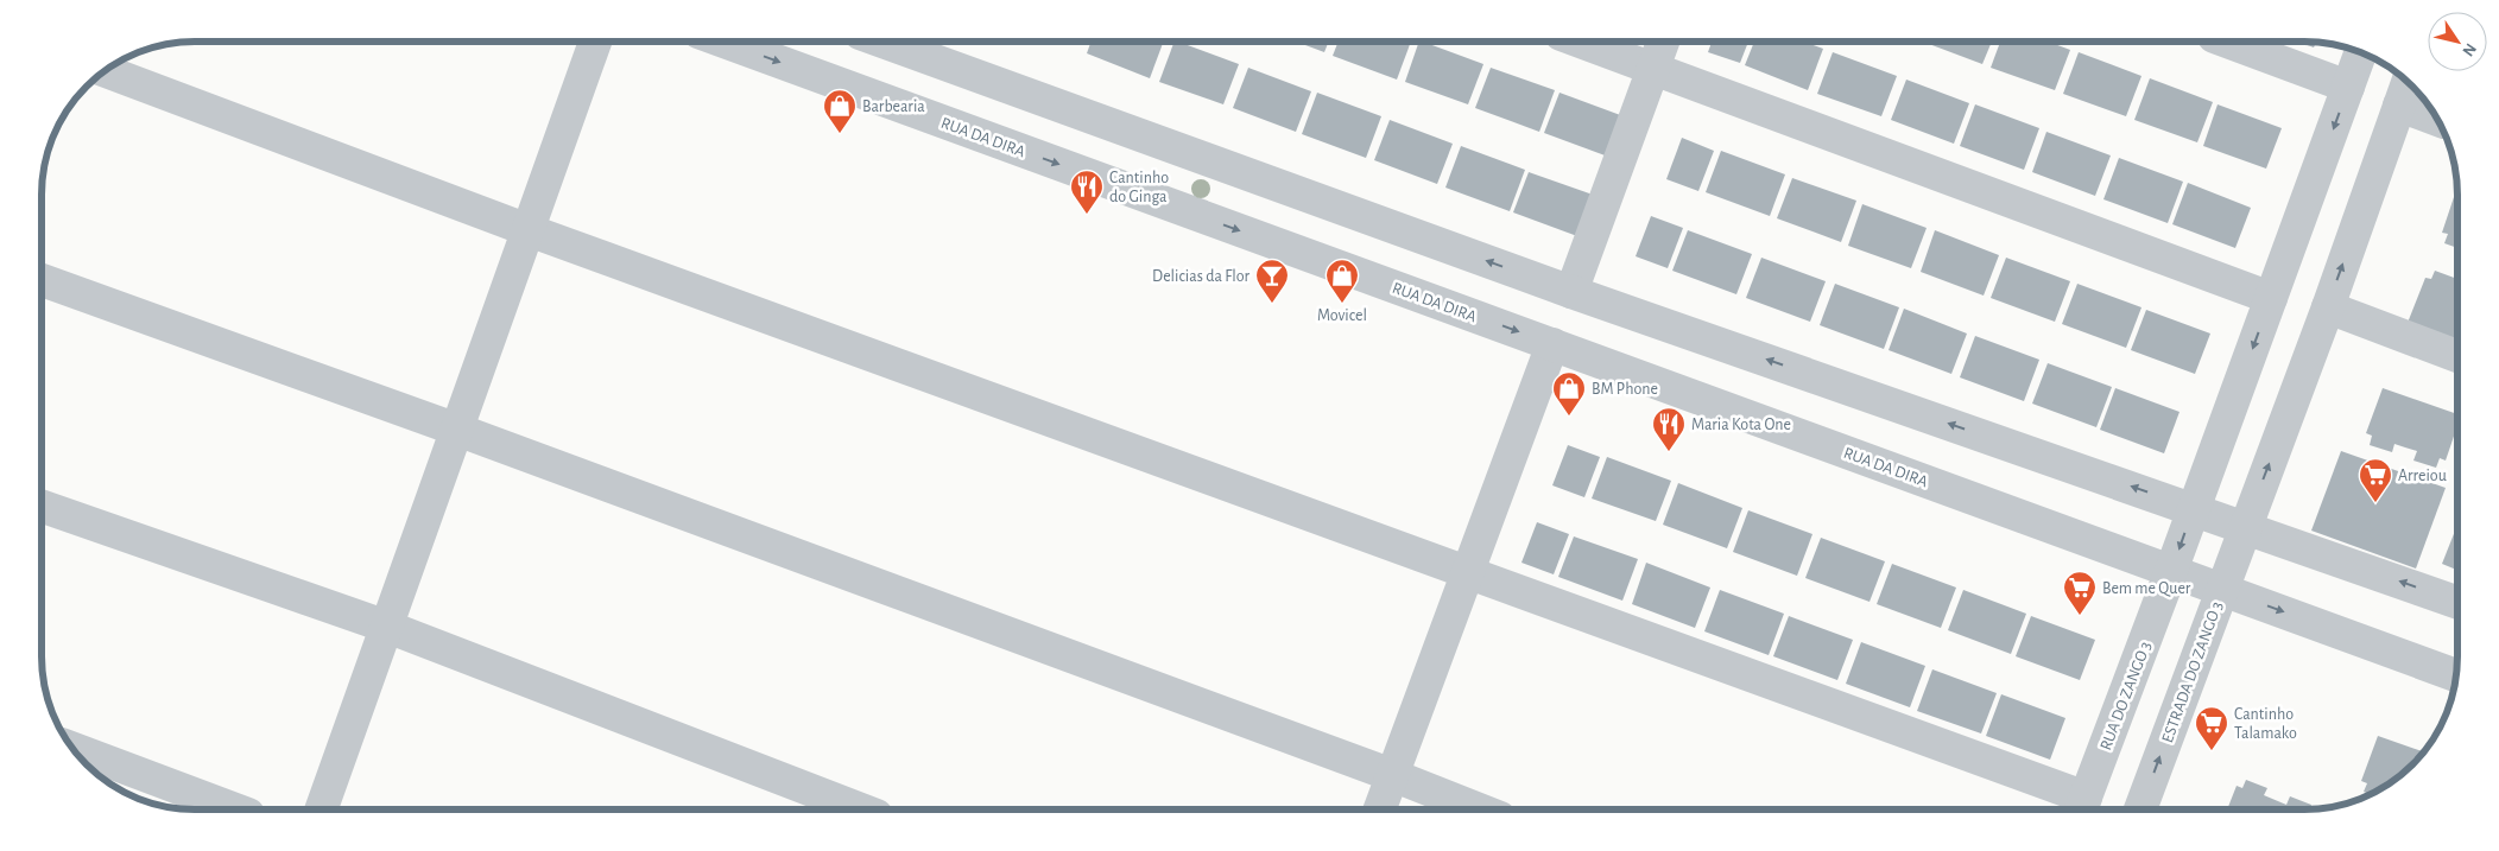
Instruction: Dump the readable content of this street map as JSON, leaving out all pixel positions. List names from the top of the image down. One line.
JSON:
{"streets":{"street":["RUA DA DIRA","ESTRADA DO ZANGO 3","RUA DO ZANGO 3"]},"crossings":[["RUA DA DIRA","ESTRADA DO ZANGO 3"],["RUA DA DIRA","RUA DO ZANGO 3"]],"one_way":["ESTRADA DO ZANGO 3","RUA DO ZANGO 3"],"places":{"shop":["Barbearia","Movicel","BM Phone"],"restaurant":["Cantinho do Ginga","Maria Kota One"],"bar":["Delicias da Flor"],"supermarket":["Arreiou","Bem me Quer","Cantinho Talamako"]},"north":"bottom right"}
